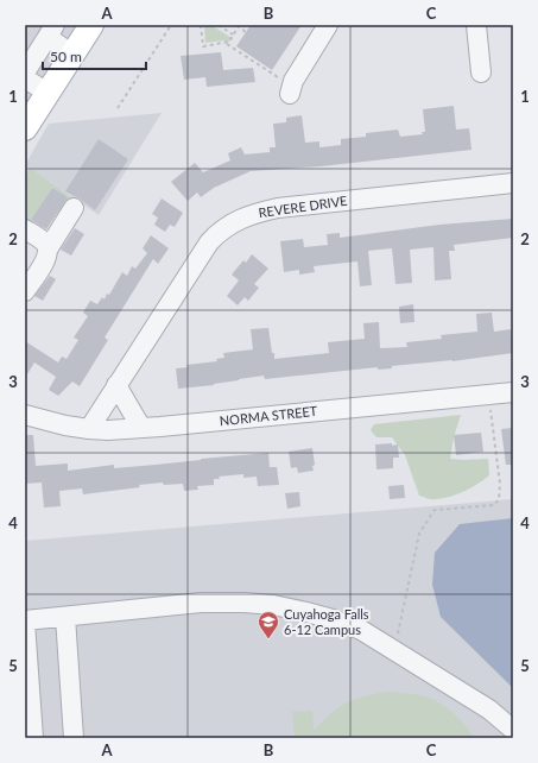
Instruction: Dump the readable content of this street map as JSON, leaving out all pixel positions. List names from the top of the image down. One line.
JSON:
{"streets":{"street":["REVERE DRIVE","NORMA STREET"]},"crossings":[["REVERE DRIVE","NORMA STREET"]],"places":{"school or university":["Cuyahoga Falls 6-12 Campus"]},"scale_bar":"50 m","grid":{"columns":["A","B","C"],"rows":["1","2","3","4","5"]}}
